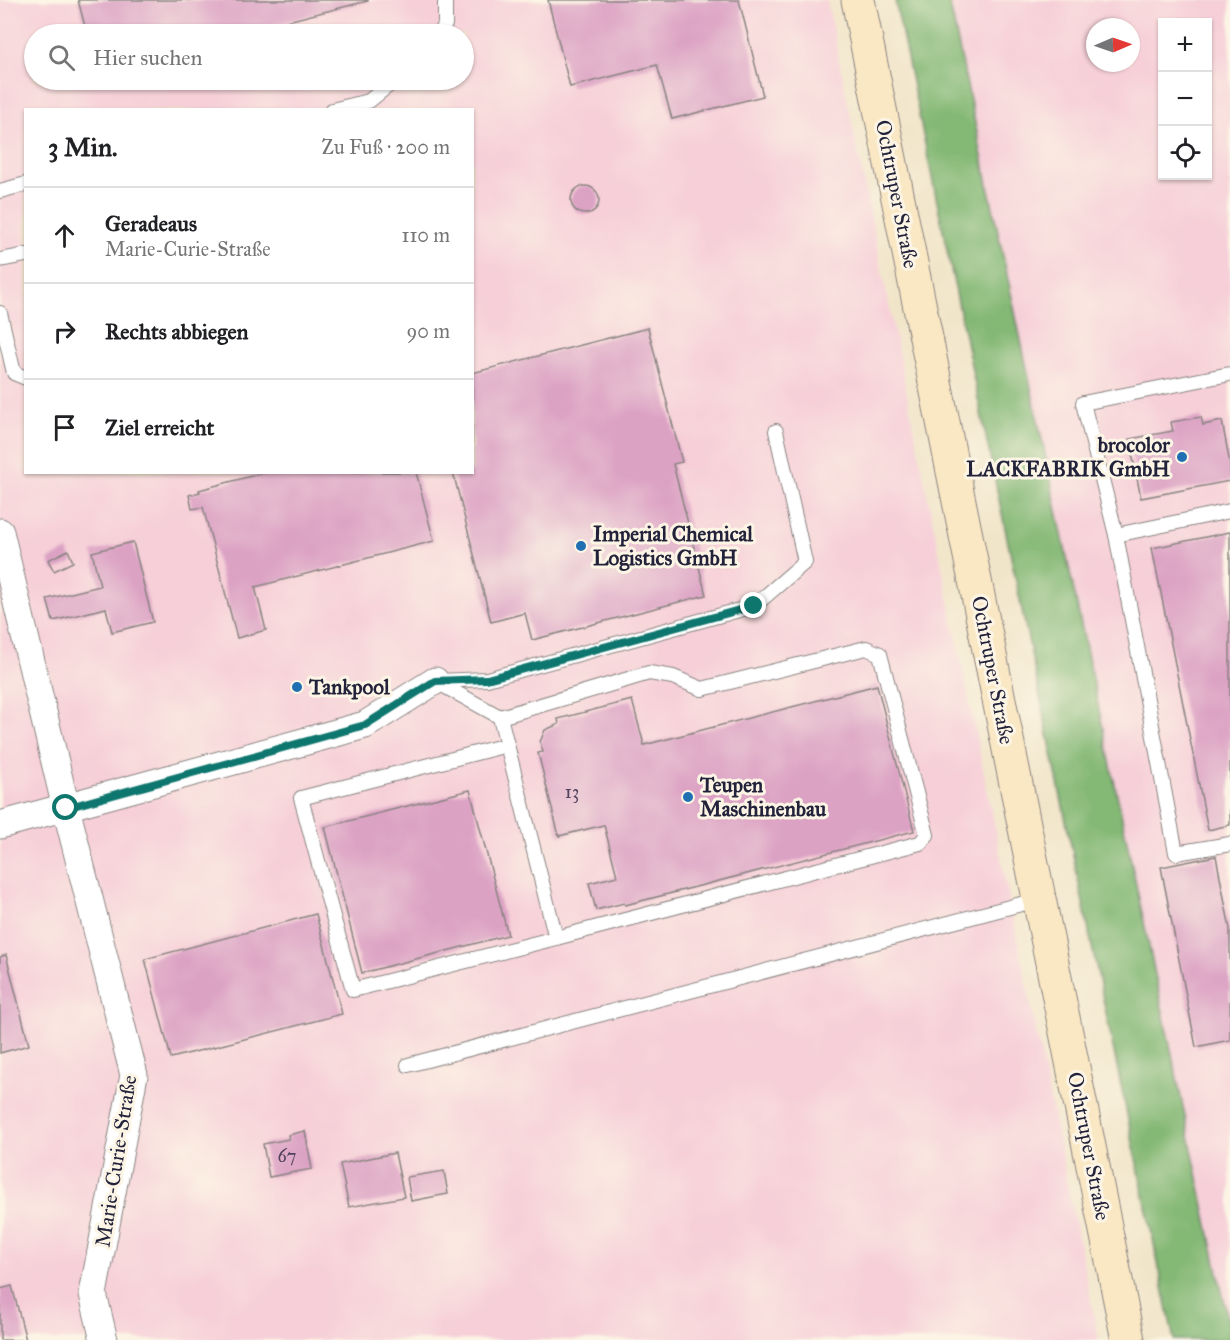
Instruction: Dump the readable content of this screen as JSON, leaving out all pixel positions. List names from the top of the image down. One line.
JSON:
{"streets":{"main road":["Ochtruper Straße"],"street":["Marie-Curie-Straße"]},"places":["brocolor LACKFABRIK GmbH","Imperial Chemical Logistics GmbH","Tankpool","Teupen Maschinenbau"],"house_numbers":["13","67"],"north":"right","page":{"map_buttons":["+","−"],"search":"Hier suchen","heading":["3 Min.","Zu Fuß · 200 m"],"list":[["Geradeaus","Marie-Curie-Straße","110 m"],["Rechts abbiegen","90 m"],"Ziel erreicht"]}}
